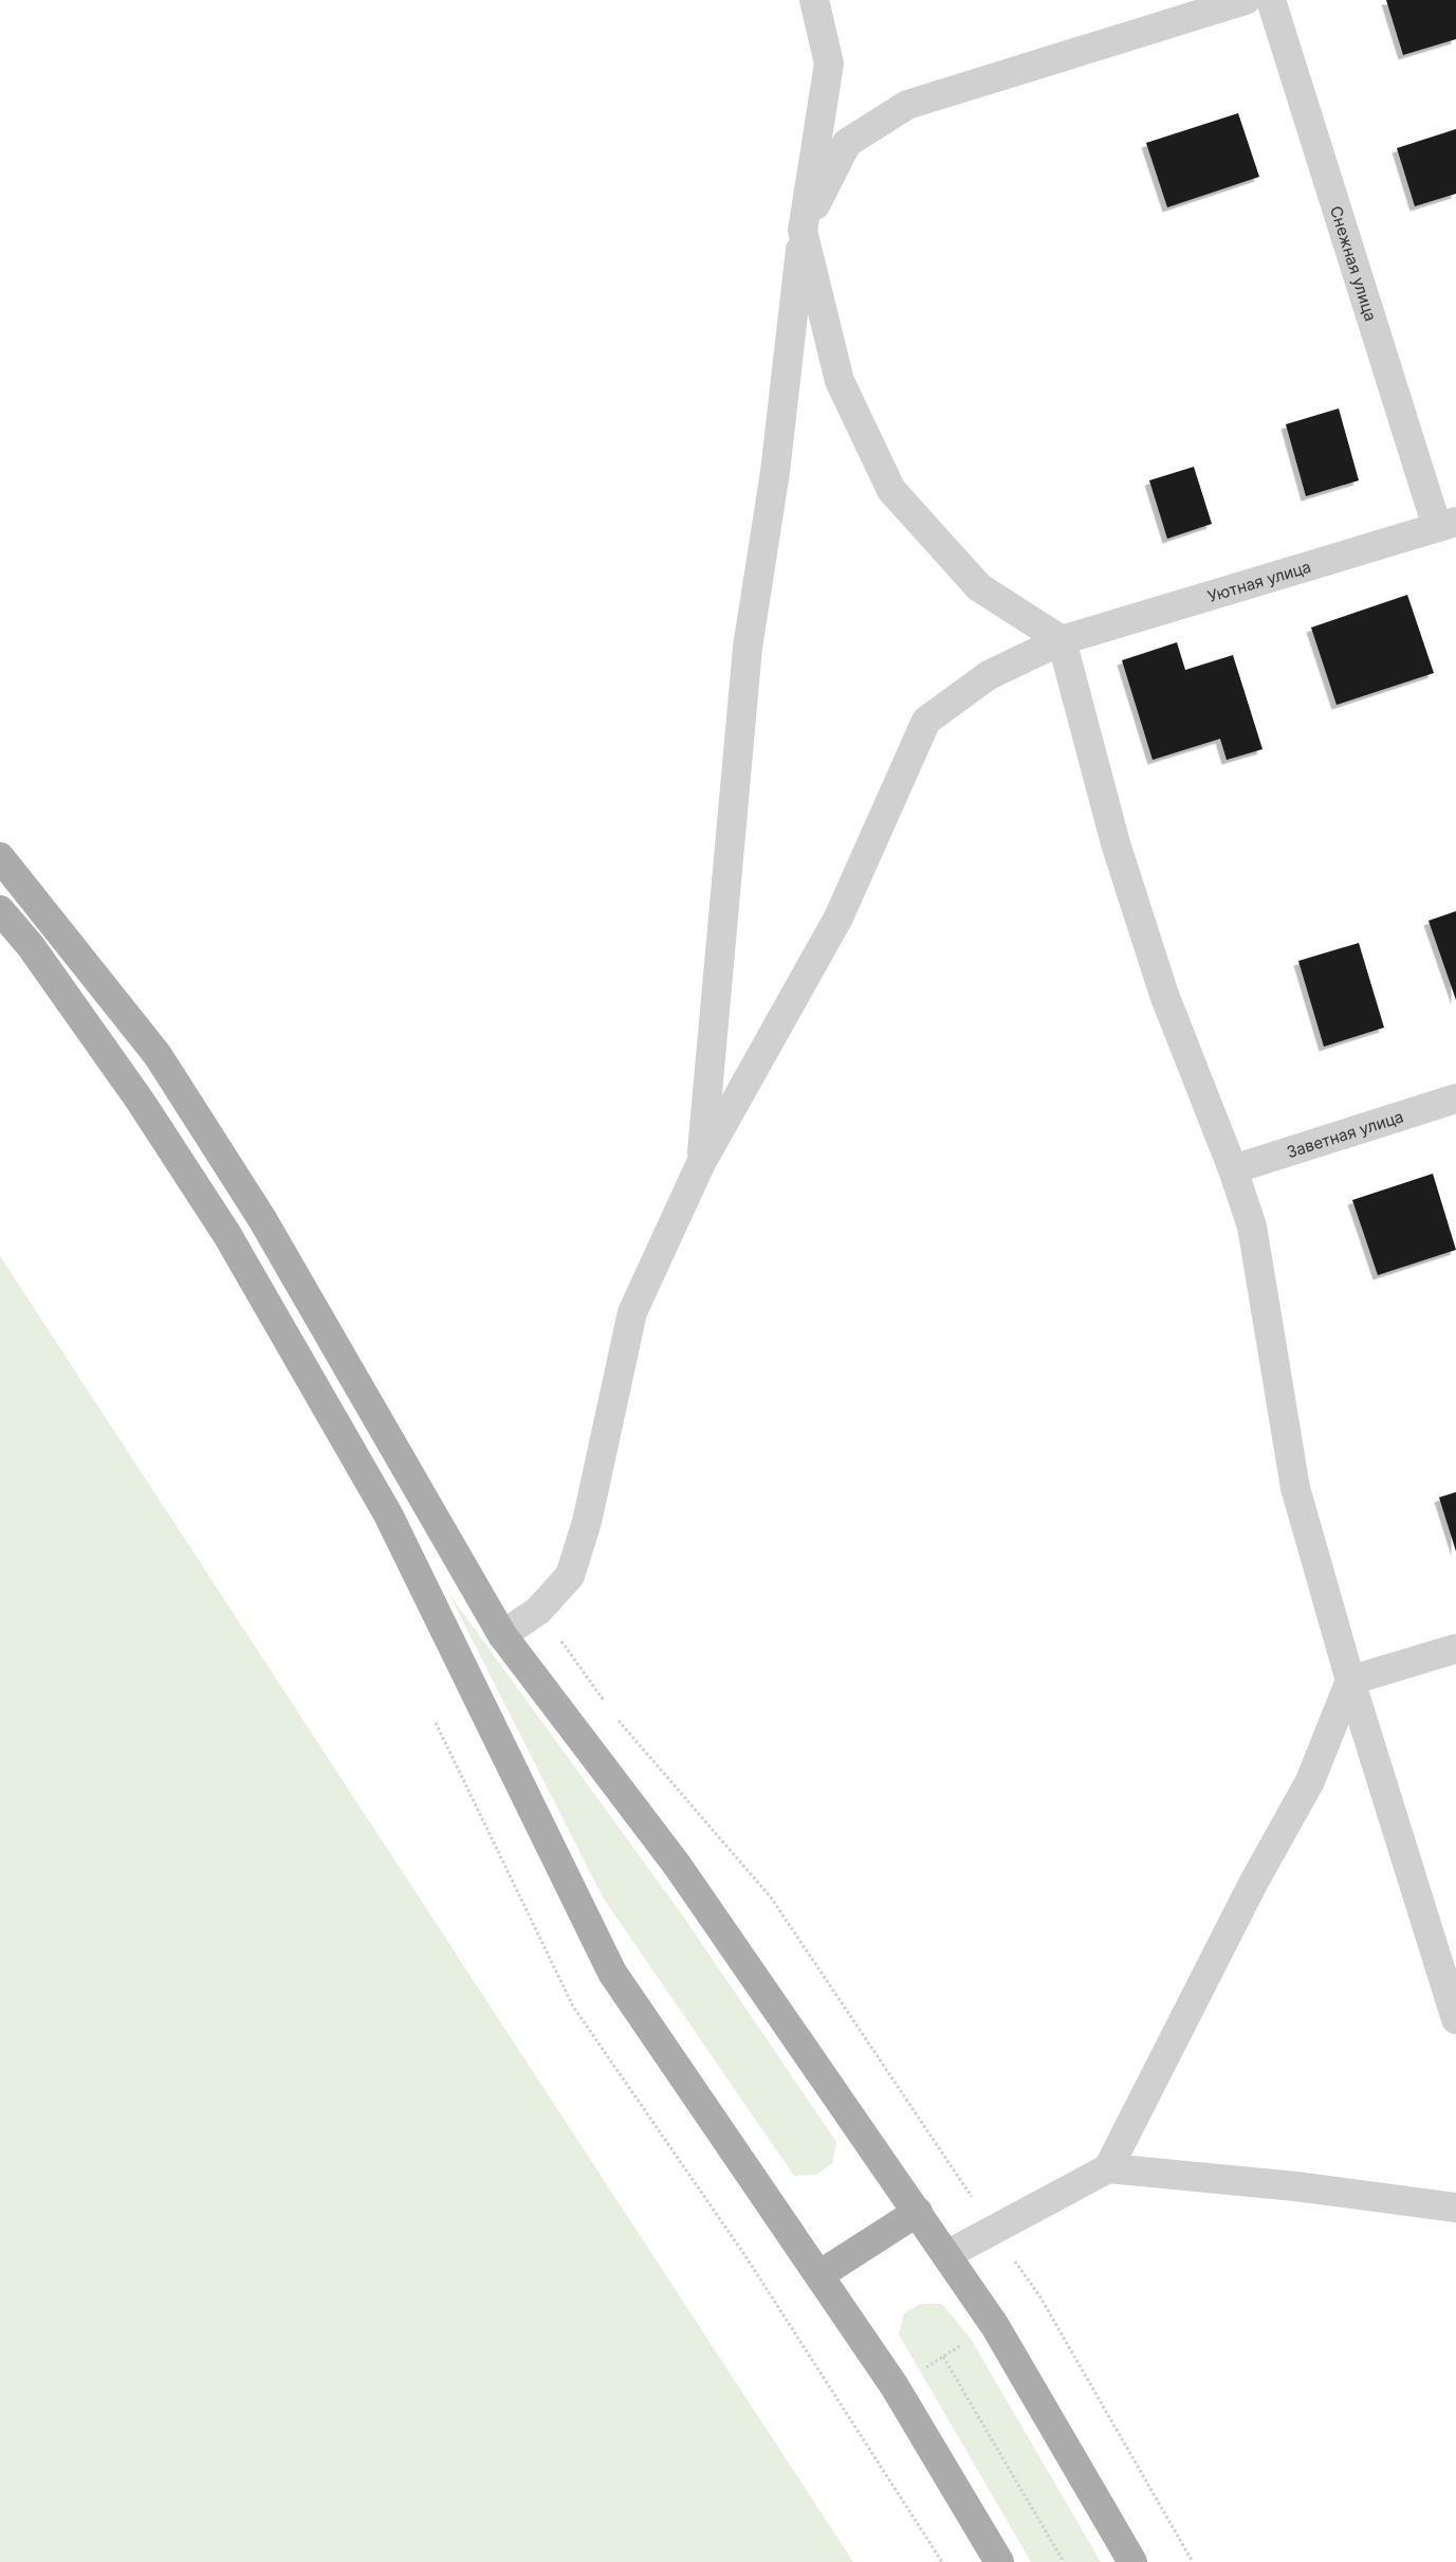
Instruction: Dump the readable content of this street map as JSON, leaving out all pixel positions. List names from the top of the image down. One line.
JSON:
{"streets":{"street":["Снежная улица","Уютная улица","Заветная улица"]},"crossings":[["Снежная улица","Уютная улица"]]}
